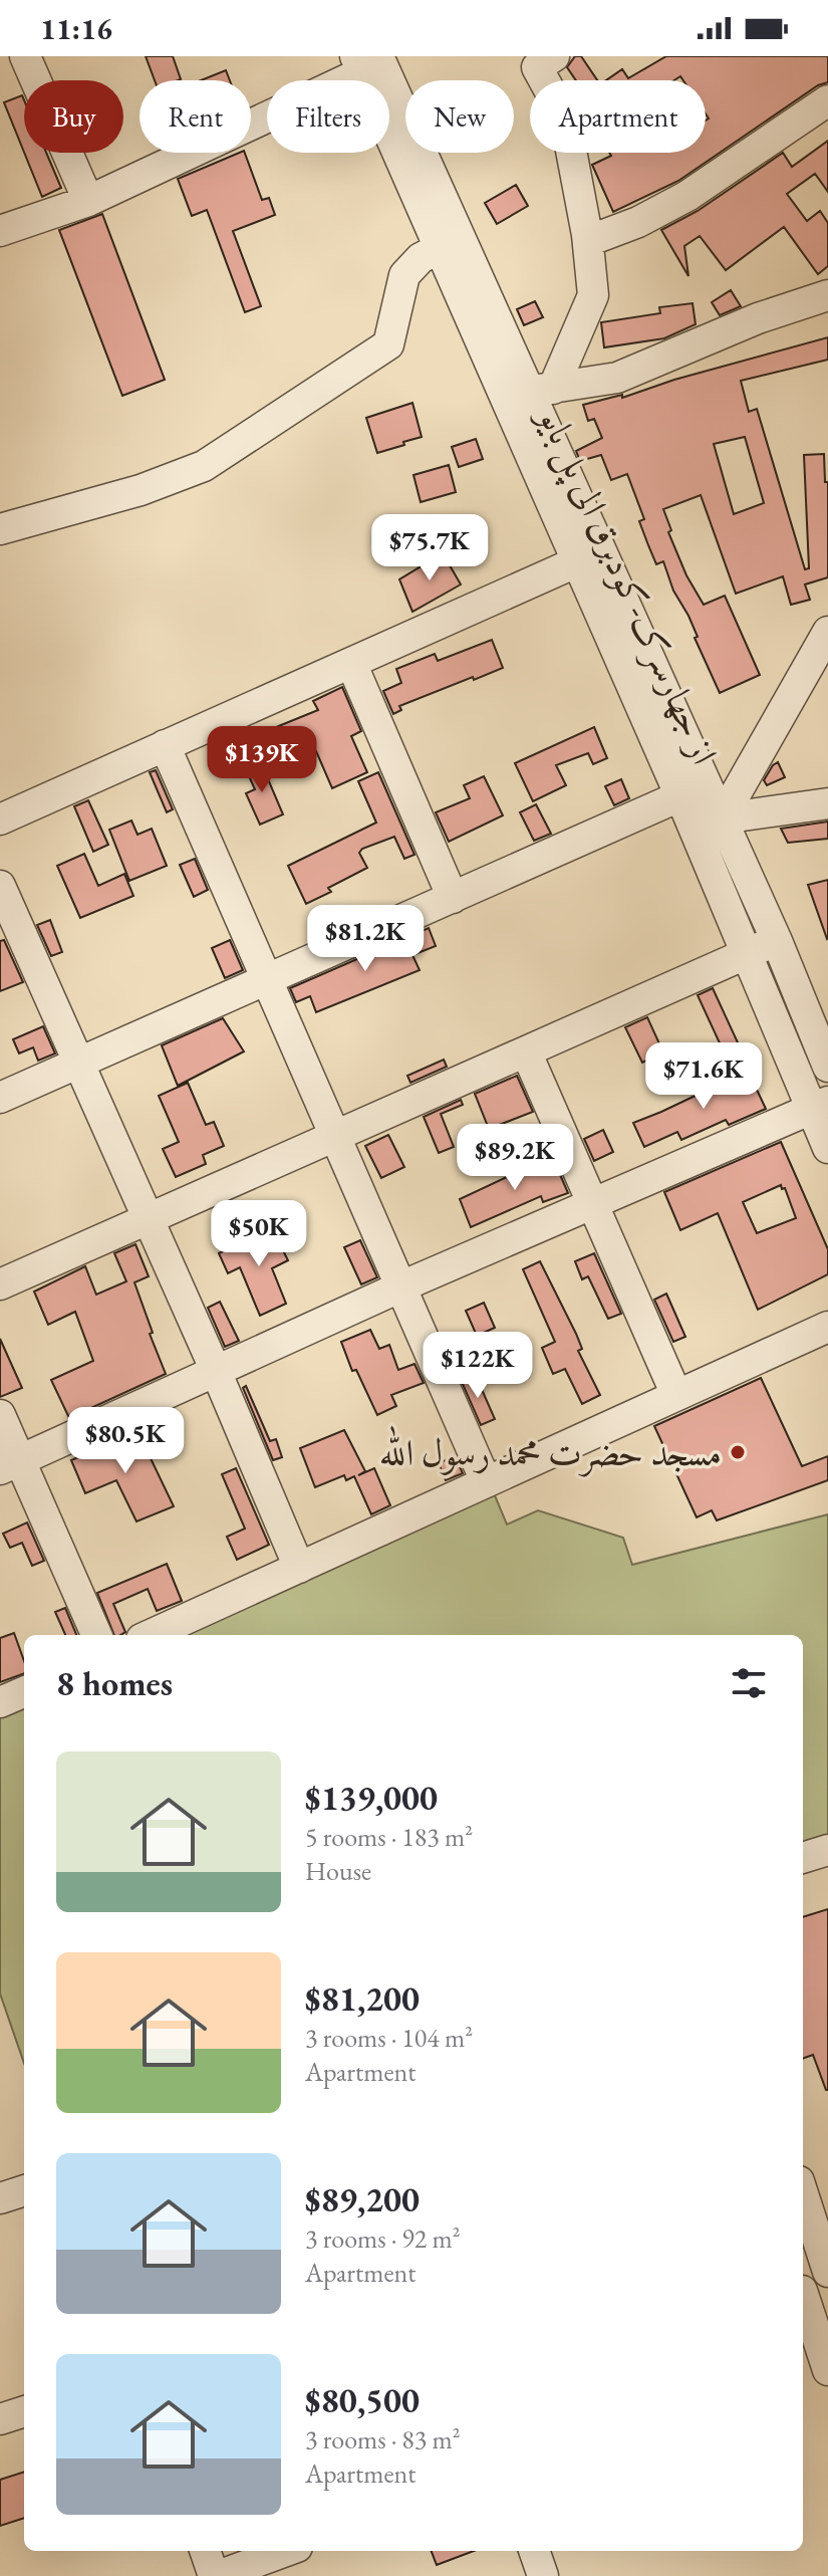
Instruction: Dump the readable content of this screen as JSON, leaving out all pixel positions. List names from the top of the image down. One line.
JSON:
{"streets":{"street":["از جهارسرک-کودبرق الی پل بایو"]},"places":["مسجد حضرت محمد رسول الله"],"page":{"status":"11:16","chip":["Buy","Rent","Filters","New","Apartment"],"price":["$75.7K","$139K","$81.2K","$71.6K","$89.2K","$50K","$122K","$80.5K"],"heading":"8 homes","list":[{"name":"$139,000","note":"5 rooms · 183 m² · House"},{"name":"$81,200","note":"3 rooms · 104 m² · Apartment"},{"name":"$89,200","note":"3 rooms · 92 m² · Apartment"},{"name":"$80,500","note":"3 rooms · 83 m² · Apartment"}]}}
